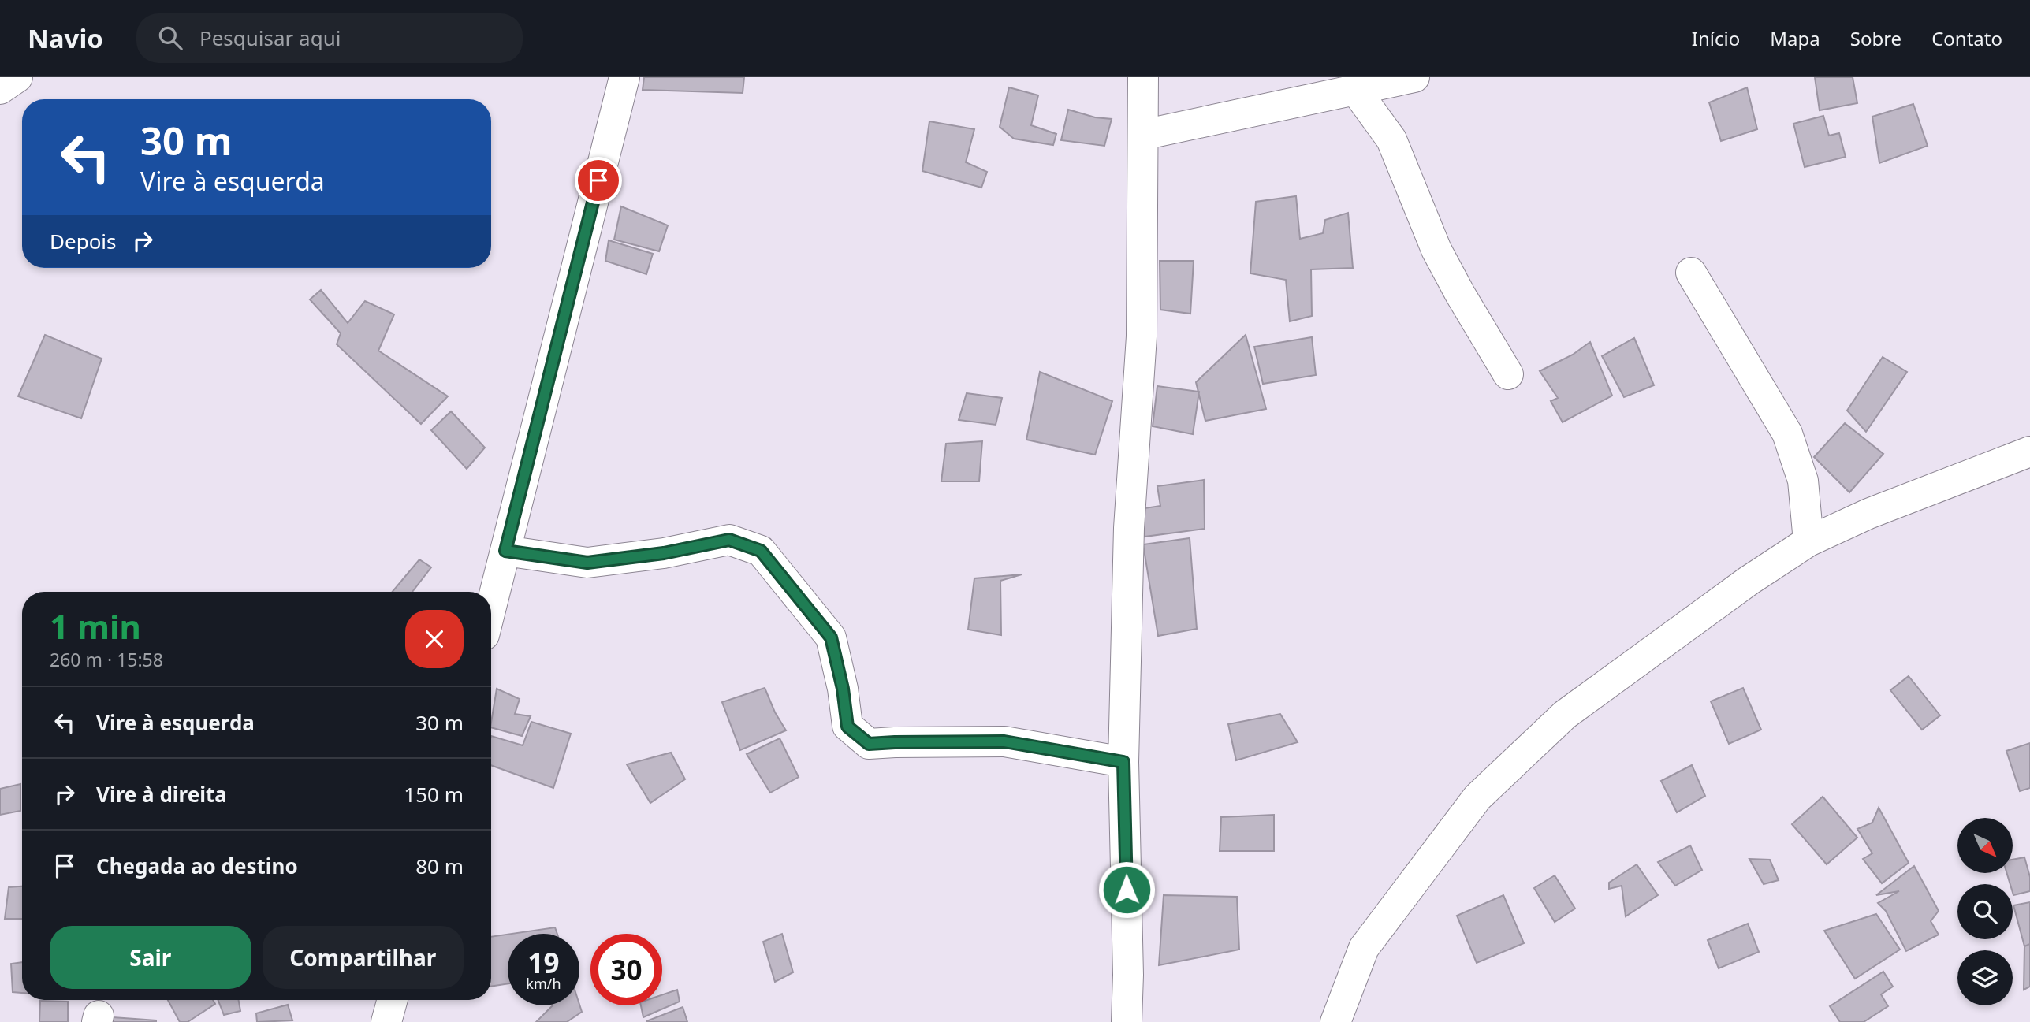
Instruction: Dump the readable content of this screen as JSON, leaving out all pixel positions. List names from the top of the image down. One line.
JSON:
{"north":"bottom right","page":{"header":"Navio","search":"Pesquisar aqui","nav":["Início","Mapa","Sobre","Contato"],"turn":["30 m","Vire à esquerda"],"then":"Depois","heading":["1 min","260 m · 15:58"],"list":[{"name":"Vire à esquerda","value":"30 m"},{"name":"Vire à direita","value":"150 m"},{"name":"Chegada ao destino","value":"80 m"}],"buttons":["Sair","Compartilhar"],"speed":"19 km/h","limit":"30"}}
